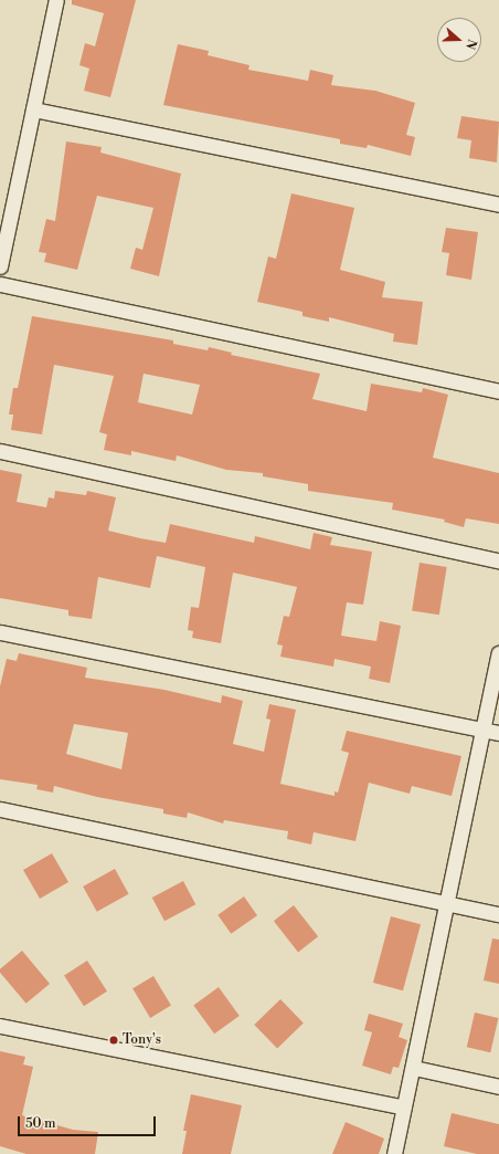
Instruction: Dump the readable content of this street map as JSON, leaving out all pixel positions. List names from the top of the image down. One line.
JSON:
{"places":["Tony's"],"scale_bar":"50 m","north":"right"}
